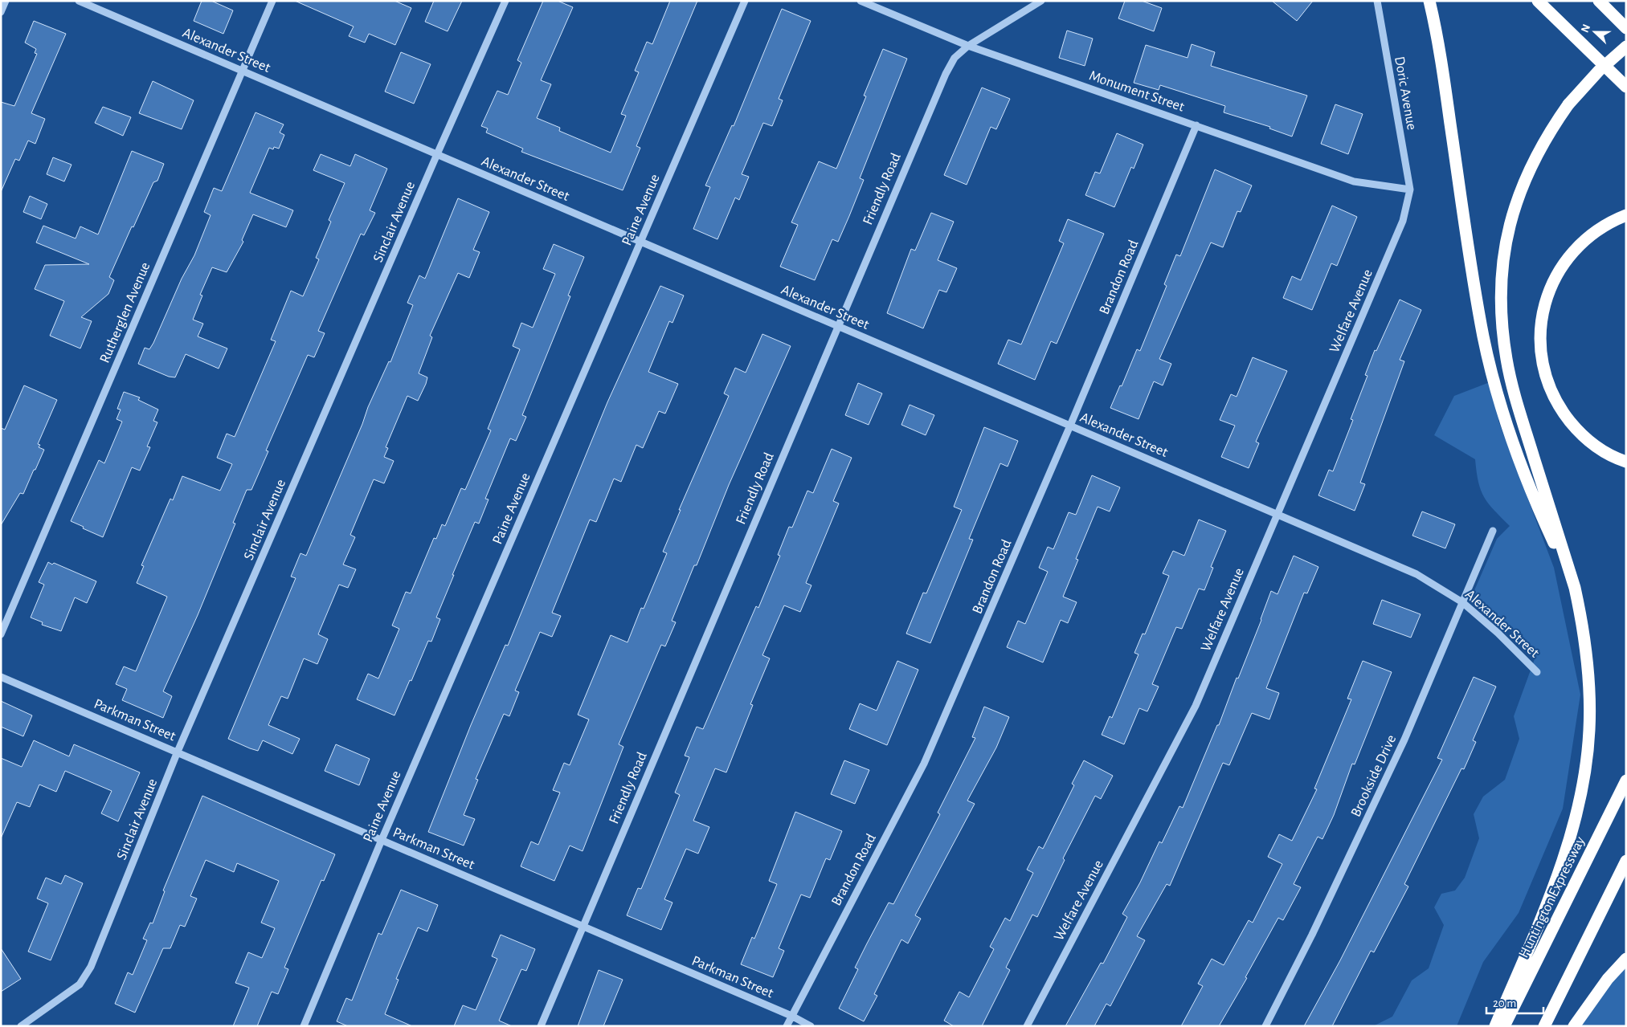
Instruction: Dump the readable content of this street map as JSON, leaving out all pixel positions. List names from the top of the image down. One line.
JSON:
{"streets":{"highway":["Huntington Expressway"],"street":["Alexander Street","Monument Street","Doric Avenue","Friendly Road","Paine Avenue","Sinclair Avenue","Brandon Road","Welfare Avenue","Rutherglen Avenue","Parkman Street","Brookside Drive"]},"crossings":[["Alexander Street","Friendly Road"],["Alexander Street","Paine Avenue"],["Alexander Street","Sinclair Avenue"],["Alexander Street","Brandon Road"],["Alexander Street","Welfare Avenue"],["Alexander Street","Rutherglen Avenue"],["Alexander Street","Brookside Drive"],["Monument Street","Doric Avenue"],["Monument Street","Friendly Road"],["Monument Street","Brandon Road"],["Monument Street","Welfare Avenue"],["Doric Avenue","Welfare Avenue"],["Friendly Road","Parkman Street"],["Paine Avenue","Parkman Street"],["Sinclair Avenue","Parkman Street"],["Brandon Road","Parkman Street"]],"scale_bar":"20 m","north":"left"}
